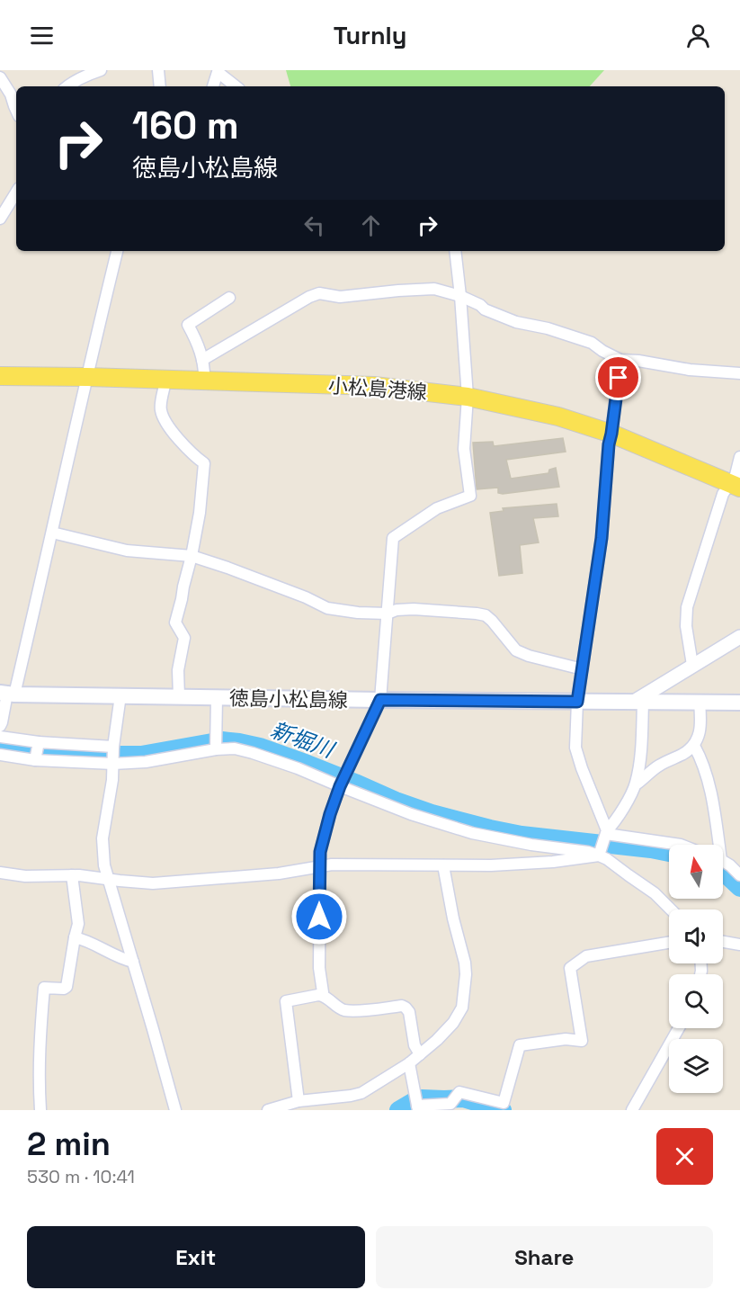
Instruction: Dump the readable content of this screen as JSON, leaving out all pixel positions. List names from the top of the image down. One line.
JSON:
{"streets":{"main road":["小松島港線","徳島小松島線"]},"water":["新堀川"],"north":"top","page":{"header":"Turnly","turn":["160 m","徳島小松島線"],"heading":["2 min","530 m · 10:41"],"buttons":["Exit","Share"]}}
